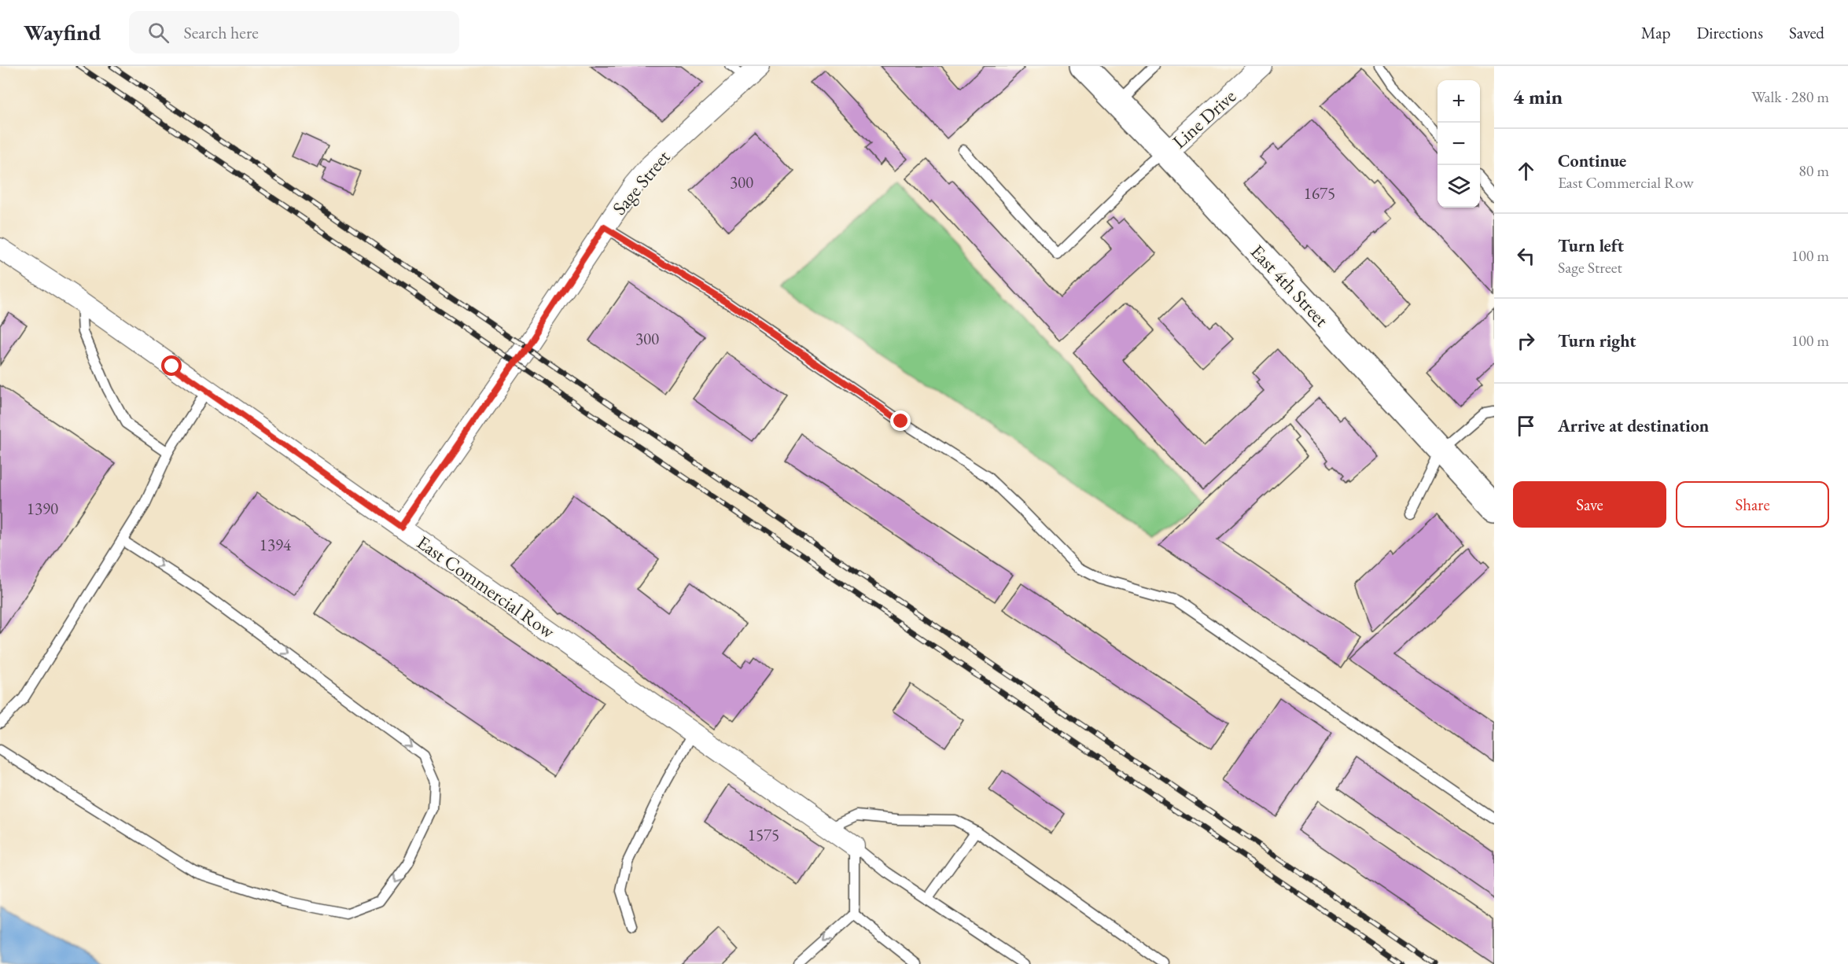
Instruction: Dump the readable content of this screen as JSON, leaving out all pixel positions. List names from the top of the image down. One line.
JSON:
{"streets":{"main road":["East 4th Street"],"street":["Line Drive","Sage Street","East Commercial Row"]},"crossings":[["Line Drive","East 4th Street"],["Sage Street","East Commercial Row"]],"house_numbers":["300","1675","300","1390","1394","1575"],"page":{"header":"Wayfind","search":"Search here","nav":["Map","Directions","Saved"],"heading":["4 min","Walk · 280 m"],"map_buttons":["+","−"],"list":[["Continue","East Commercial Row","80 m"],["Turn left","Sage Street","100 m"],["Turn right","100 m"],"Arrive at destination"],"buttons":["Save","Share"]}}
